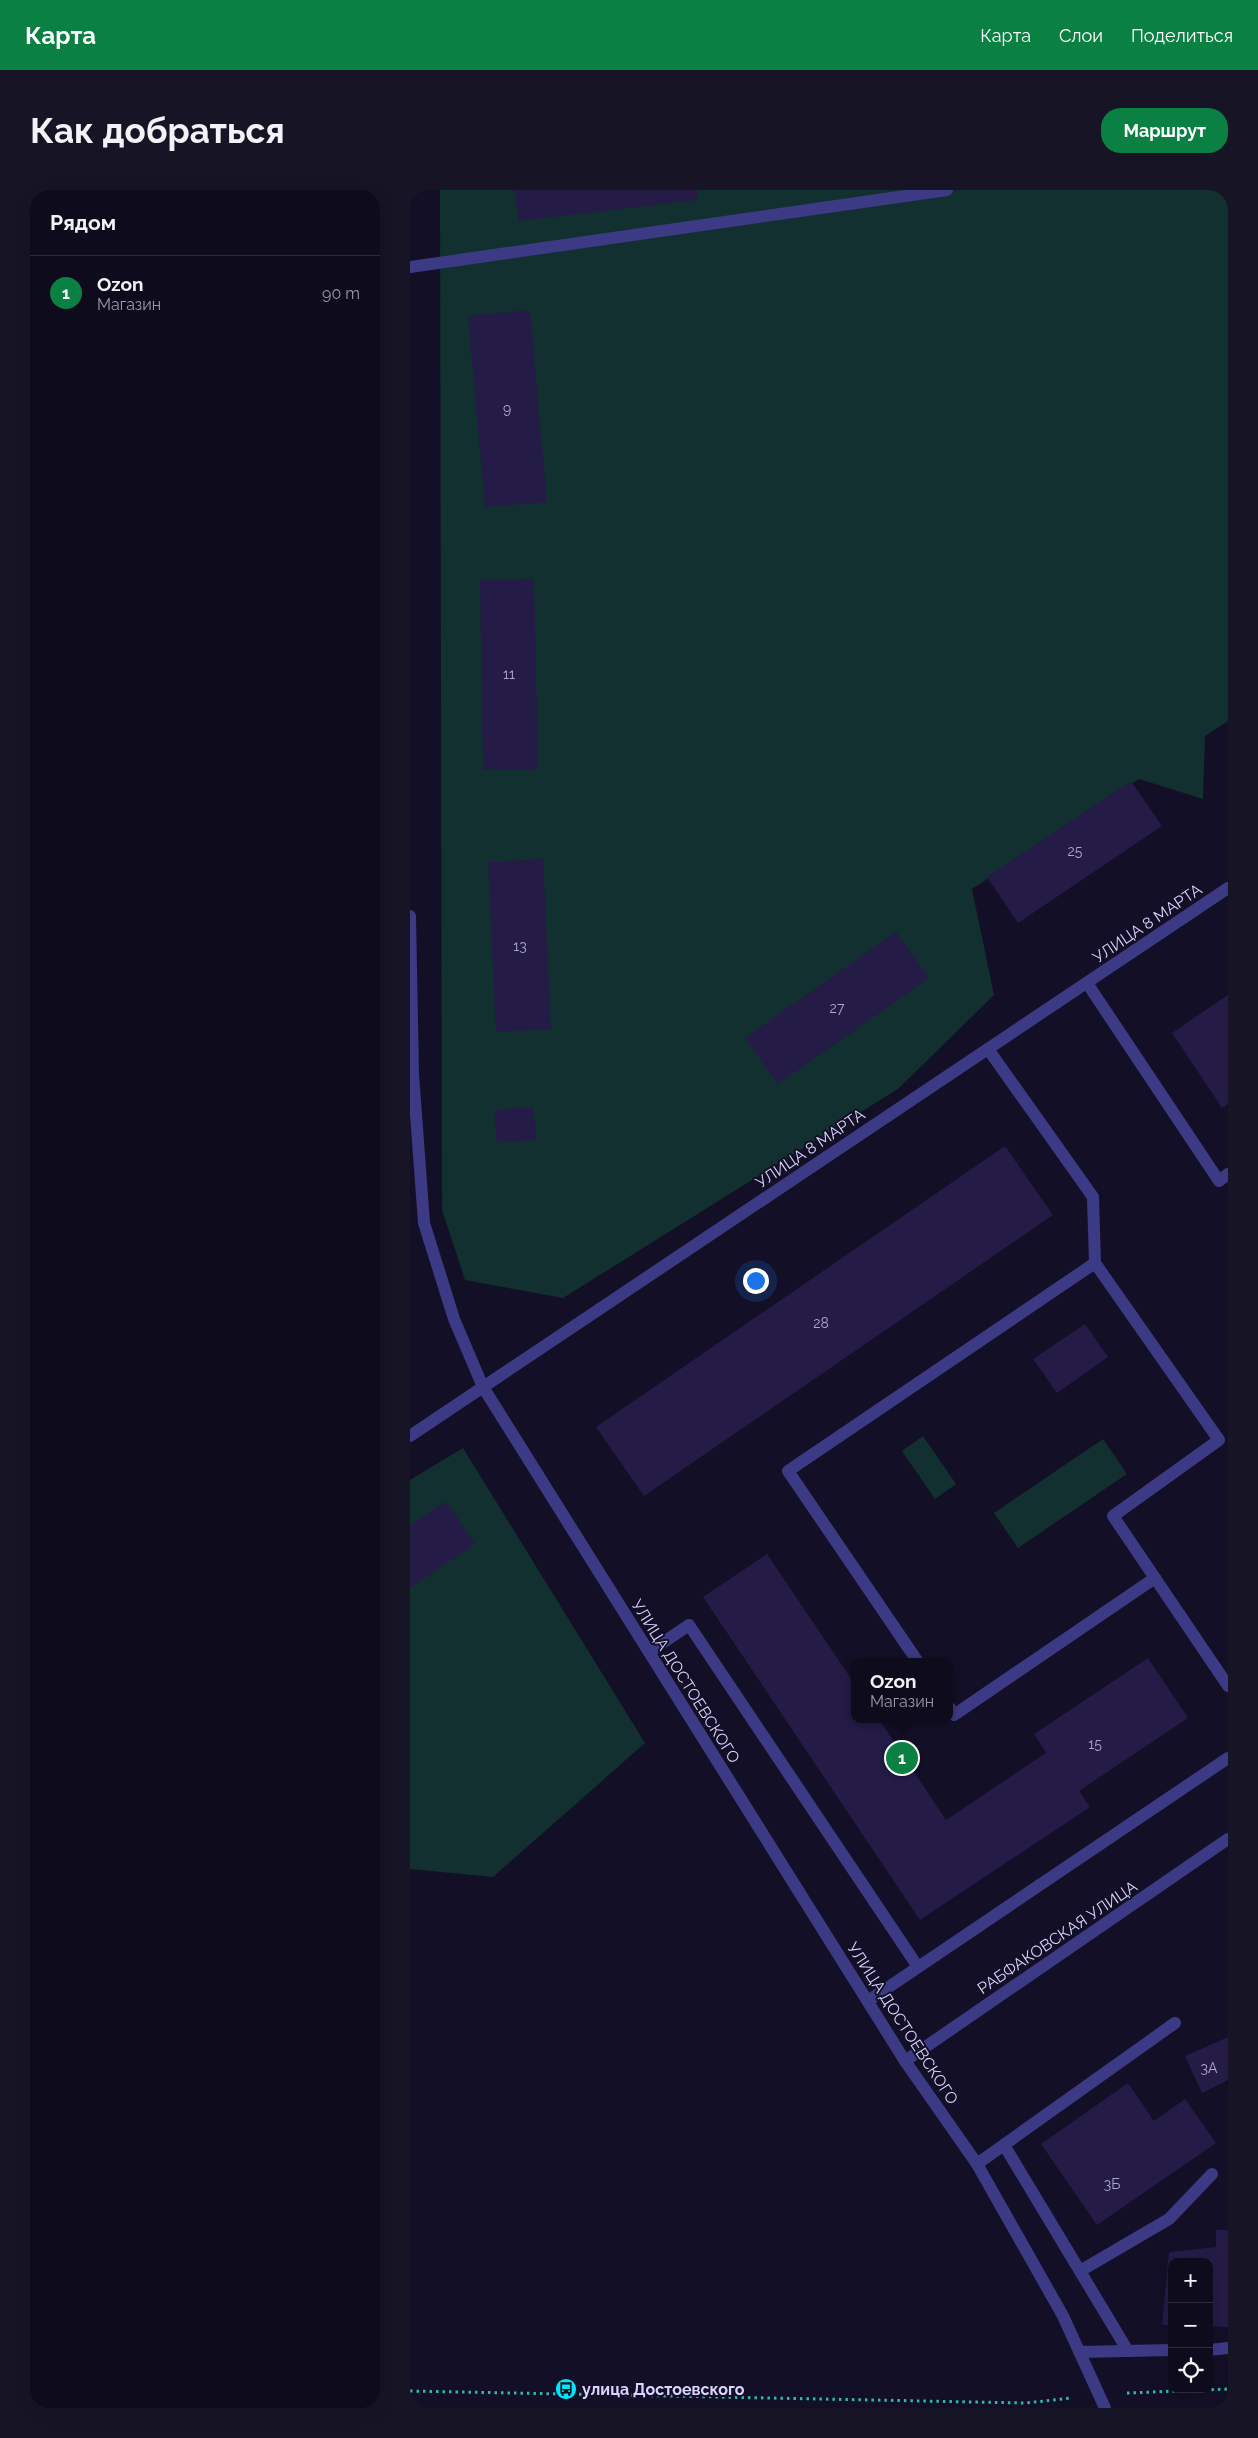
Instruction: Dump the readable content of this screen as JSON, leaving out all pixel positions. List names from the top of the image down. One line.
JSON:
{"streets":{"street":["УЛИЦА 8 МАРТА","УЛИЦА ДОСТОЕВСКОГО","РАБФАКОВСКАЯ УЛИЦА"]},"crossings":[["УЛИЦА 8 МАРТА","УЛИЦА ДОСТОЕВСКОГО"],["УЛИЦА ДОСТОЕВСКОГО","РАБФАКОВСКАЯ УЛИЦА"]],"places":{"bus stop":["улица Достоевского"]},"house_numbers":["9","11","25","13","27","28","15","3А","3Б"],"page":{"header":"Карта","nav":["Карта","Слои","Поделиться"],"buttons":"Маршрут","title":"Как добраться","heading":"Рядом","list":[{"mark":"1","name":"Ozon","note":"Магазин","value":"90 m"}],"popup":["Ozon","Магазин"],"pins":"1","map_buttons":["+","−"]}}
